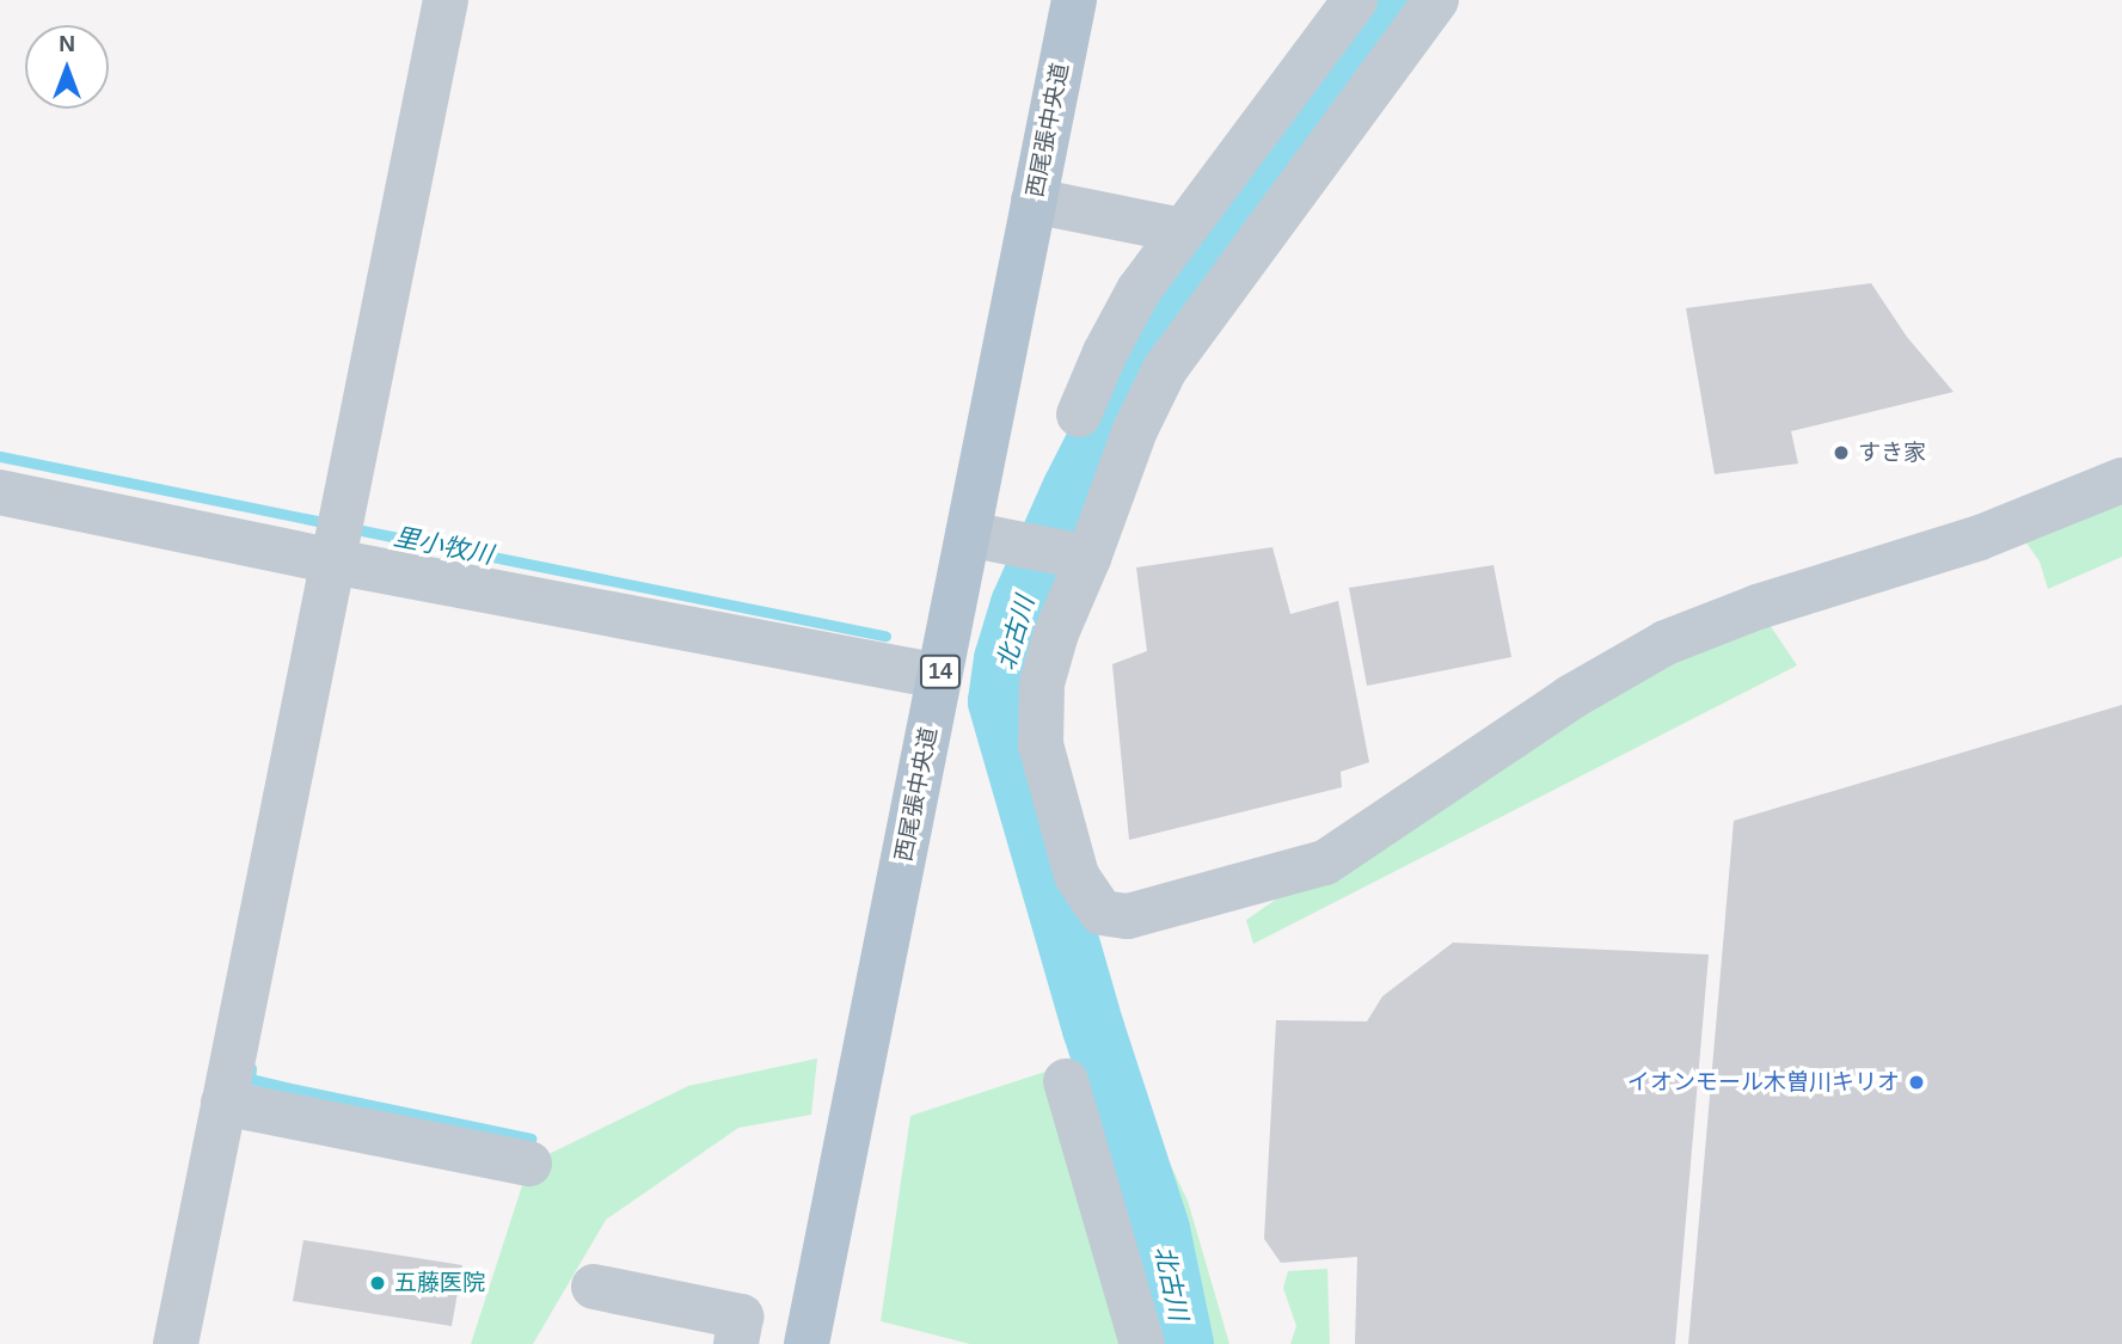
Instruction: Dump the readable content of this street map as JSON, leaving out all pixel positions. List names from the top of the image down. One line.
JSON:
{"streets":{"main road":["西尾張中央道","14"]},"water":["里小牧川","北古川"],"places":["すき家","イオンモール木曽川キリオ","五藤医院"],"north":"top"}
